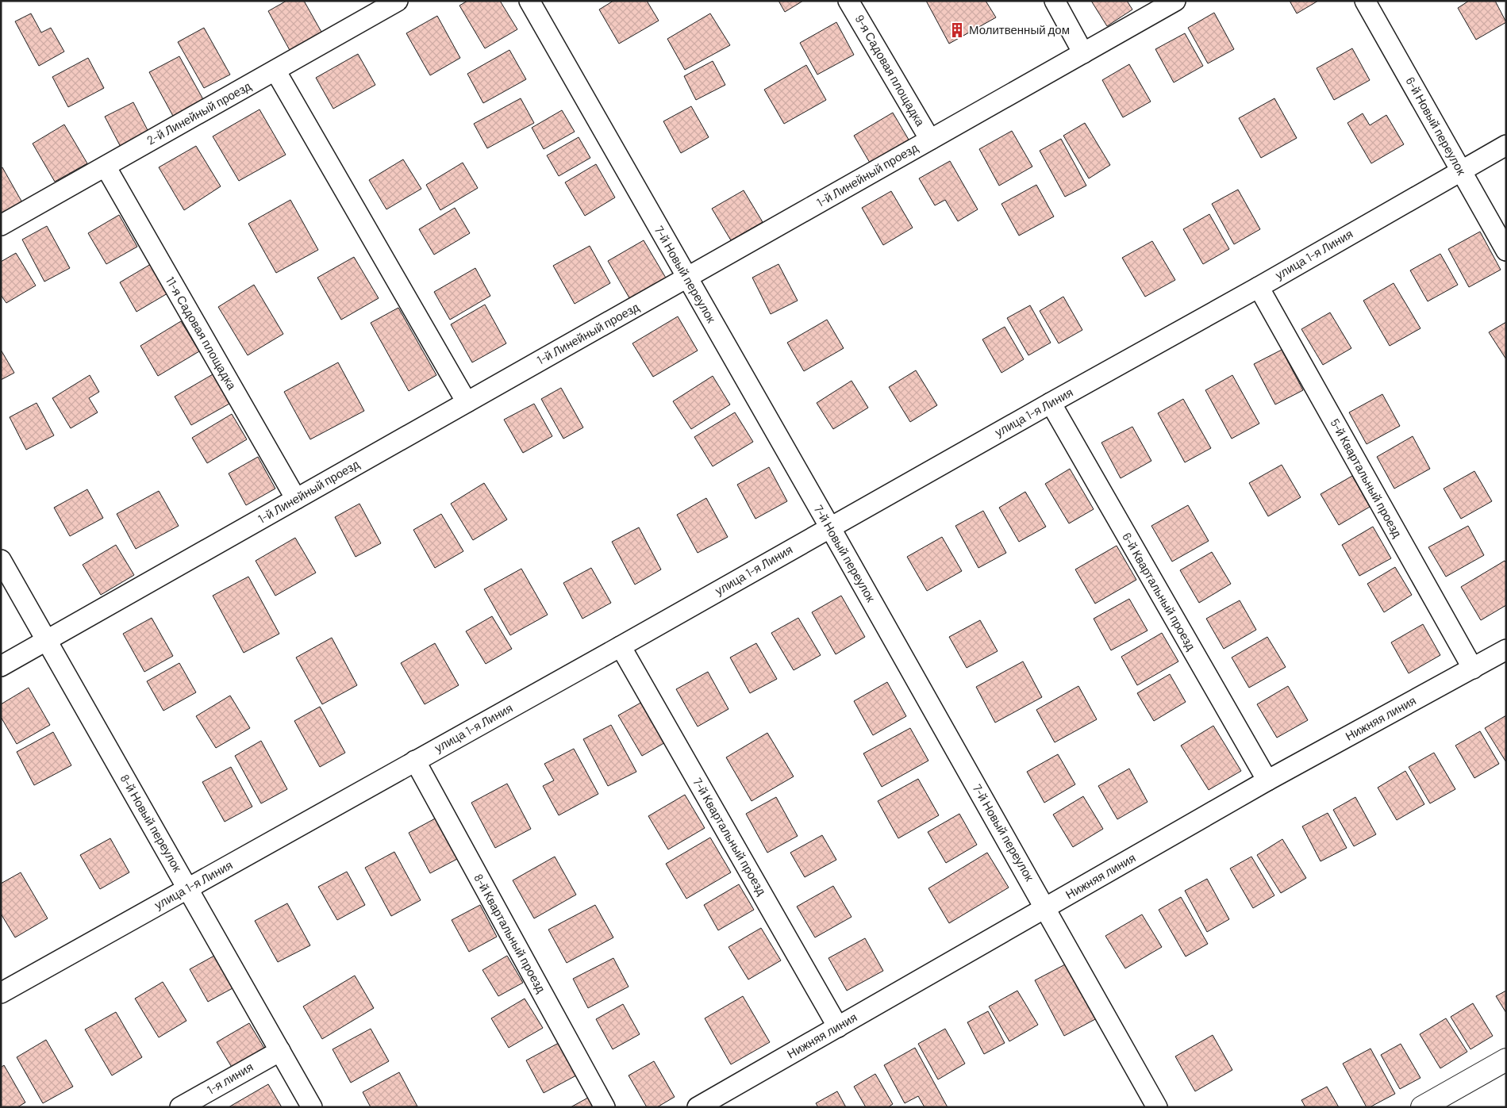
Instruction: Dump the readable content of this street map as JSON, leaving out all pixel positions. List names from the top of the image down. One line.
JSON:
{"streets":{"street":["9-я Садовая площадка","2-й Линейный проезд","6-й Новый переулок","1-й Линейный проезд","улица 1-я Линия","7-й Новый переулок","11-я Садовая площадка","5-й Квартальный проезд","6-й Квартальный проезд","Нижняя линия","8-й Новый переулок","7-й Квартальный проезд","8-й Квартальный проезд","1-я линия"]},"crossings":[["9-я Садовая площадка","1-й Линейный проезд"],["2-й Линейный проезд","11-я Садовая площадка"],["6-й Новый переулок","улица 1-я Линия"],["1-й Линейный проезд","7-й Новый переулок"],["1-й Линейный проезд","11-я Садовая площадка"],["1-й Линейный проезд","8-й Новый переулок"],["улица 1-я Линия","7-й Новый переулок"],["улица 1-я Линия","5-й Квартальный проезд"],["улица 1-я Линия","6-й Квартальный проезд"],["улица 1-я Линия","8-й Новый переулок"],["улица 1-я Линия","7-й Квартальный проезд"],["улица 1-я Линия","8-й Квартальный проезд"],["7-й Новый переулок","Нижняя линия"],["5-й Квартальный проезд","Нижняя линия"],["6-й Квартальный проезд","Нижняя линия"],["Нижняя линия","7-й Квартальный проезд"],["8-й Новый переулок","1-я линия"]],"places":{"building":["Молитвенный дом"]}}
